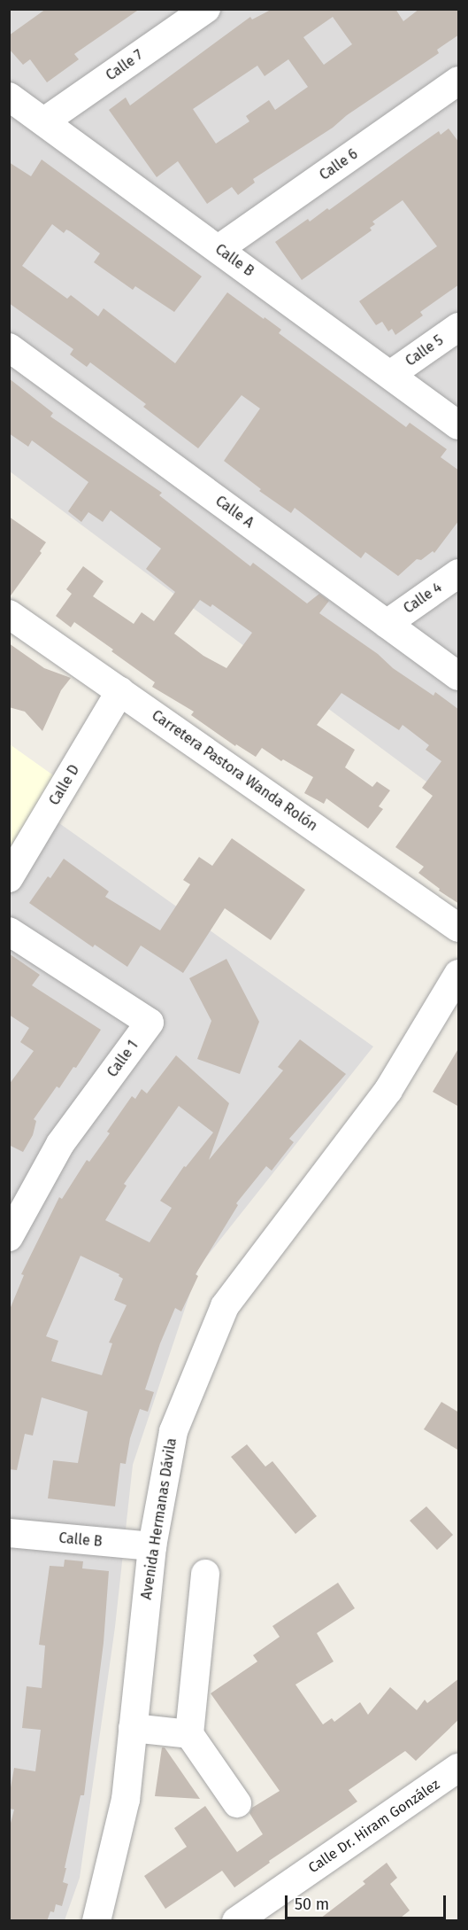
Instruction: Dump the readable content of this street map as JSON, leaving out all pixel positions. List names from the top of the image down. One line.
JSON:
{"streets":{"street":["Calle 7","Calle 6","Calle B","Calle 5","Calle A","Calle 4","Carretera Pastora Wanda Rolón","Calle D","Calle 1","Avenida Hermanas Dávila","Calle Dr. Hiram González"]},"crossings":[["Calle 7","Calle B"],["Calle 6","Calle B"],["Calle B","Calle 5"],["Calle B","Avenida Hermanas Dávila"],["Calle A","Calle 4"],["Carretera Pastora Wanda Rolón","Calle D"]],"scale_bar":"50 m"}
